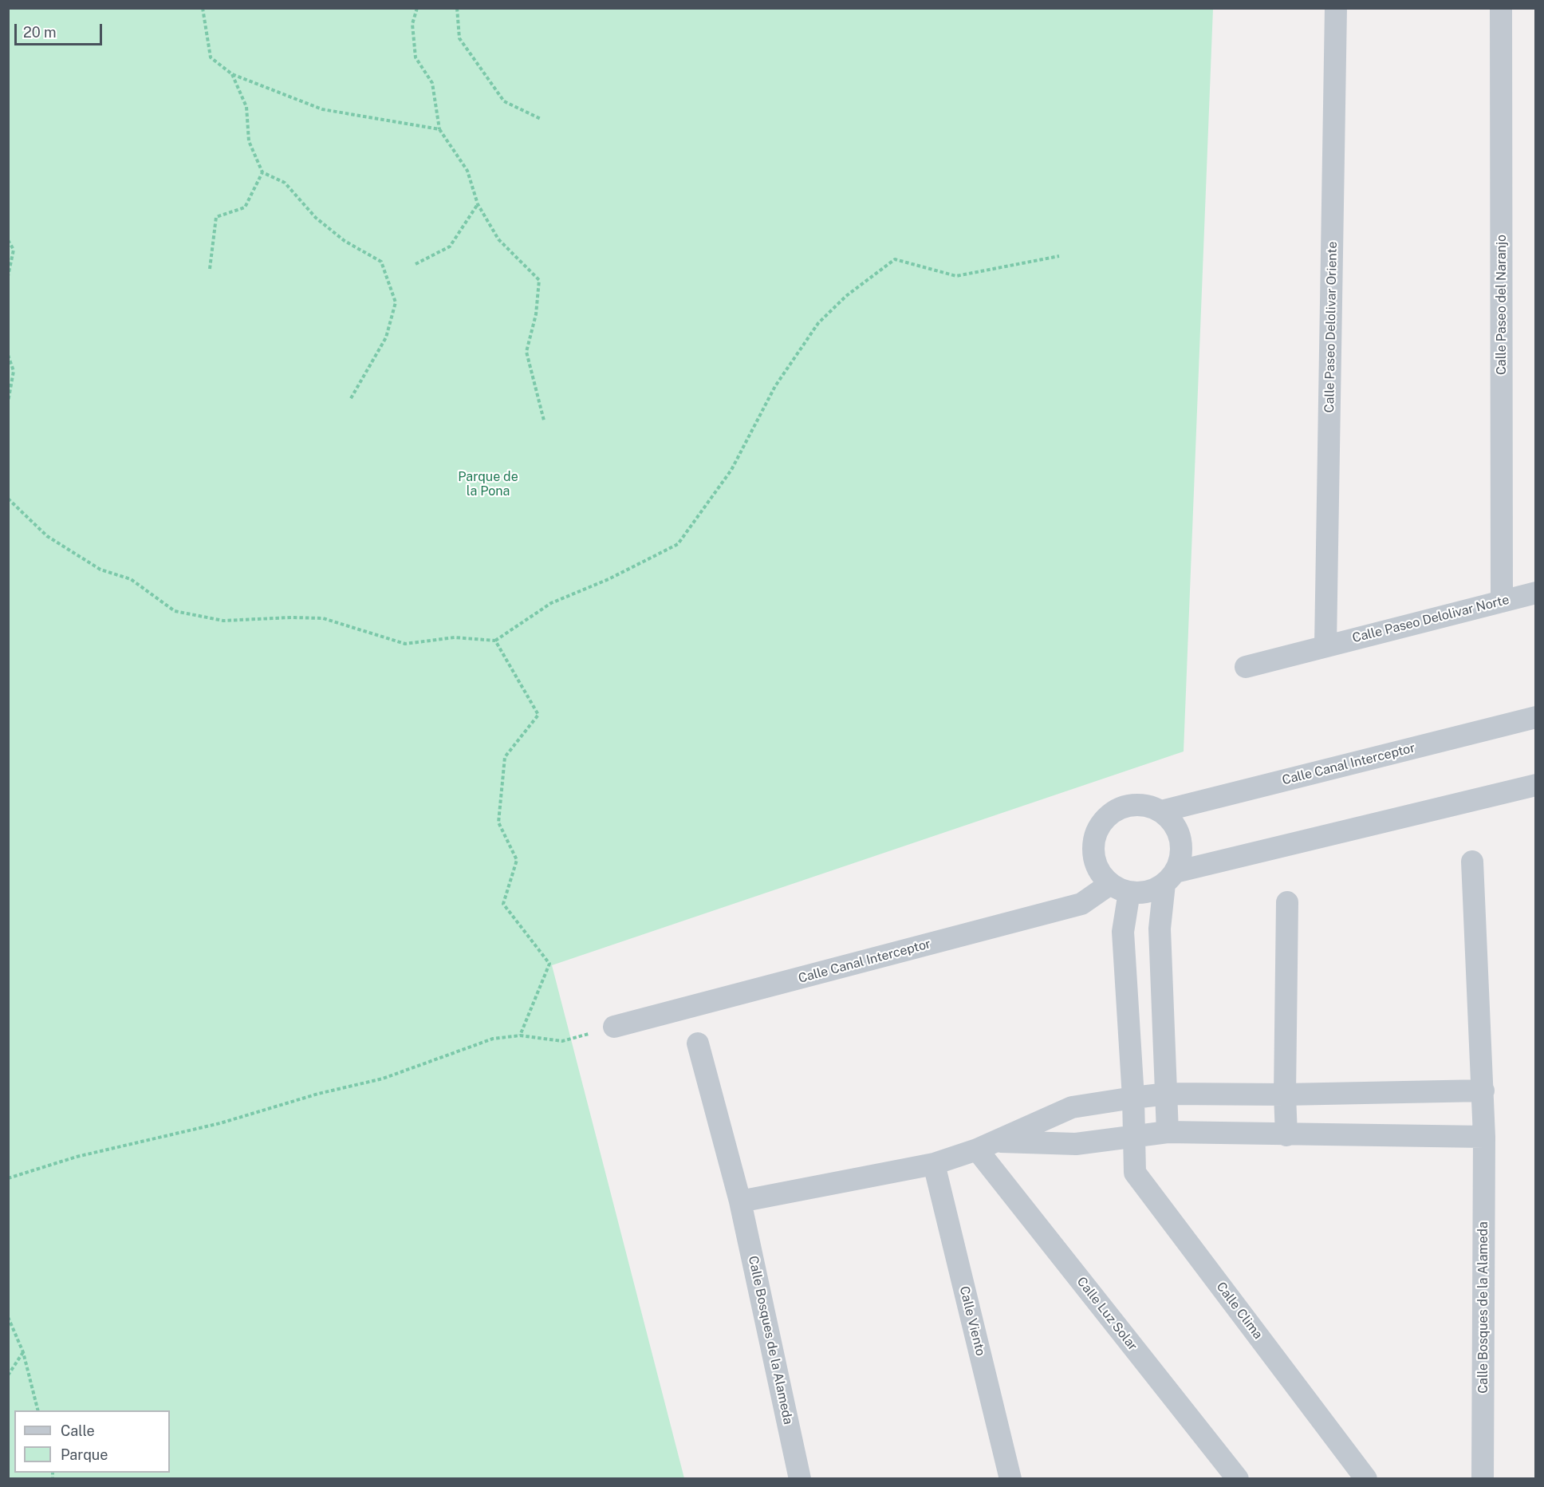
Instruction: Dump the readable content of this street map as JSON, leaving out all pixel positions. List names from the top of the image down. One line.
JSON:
{"streets":{"street":["Calle Paseo del Naranjo","Calle Paseo Delolivar Oriente","Calle Paseo Delolivar Norte","Calle Canal Interceptor","Calle Bosques de la Alameda","Calle Clima","Calle Luz Solar","Calle Viento"]},"crossings":[["Calle Paseo del Naranjo","Calle Paseo Delolivar Norte"],["Calle Paseo Delolivar Oriente","Calle Paseo Delolivar Norte"]],"parks":["Parque de la Pona"],"legend":["Calle","Parque"],"scale_bar":"20 m"}
